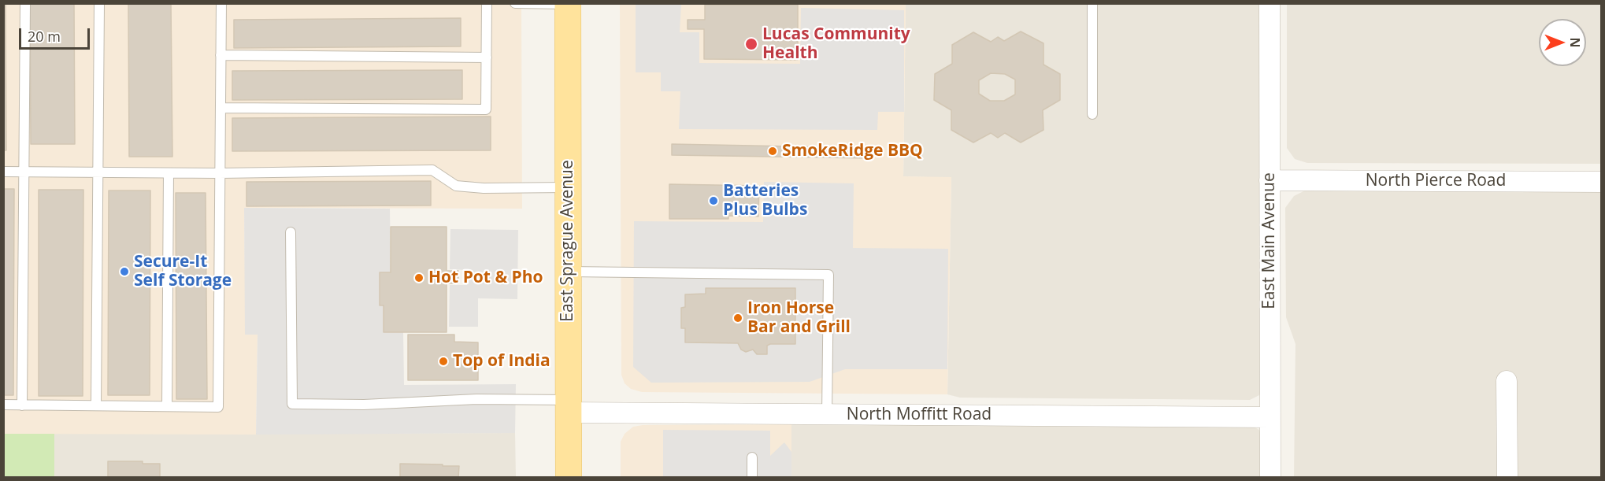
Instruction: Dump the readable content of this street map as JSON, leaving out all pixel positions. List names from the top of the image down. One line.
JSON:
{"streets":{"main road":["East Sprague Avenue"],"street":["North Pierce Road","East Main Avenue","North Moffitt Road"]},"crossings":[["North Pierce Road","East Main Avenue"],["East Sprague Avenue","North Moffitt Road"],["East Main Avenue","North Moffitt Road"]],"places":["Lucas Community Health","SmokeRidge BBQ","Batteries Plus Bulbs","Secure-It Self Storage","Hot Pot & Pho","Iron Horse Bar and Grill","Top of India"],"scale_bar":"20 m","north":"right"}
